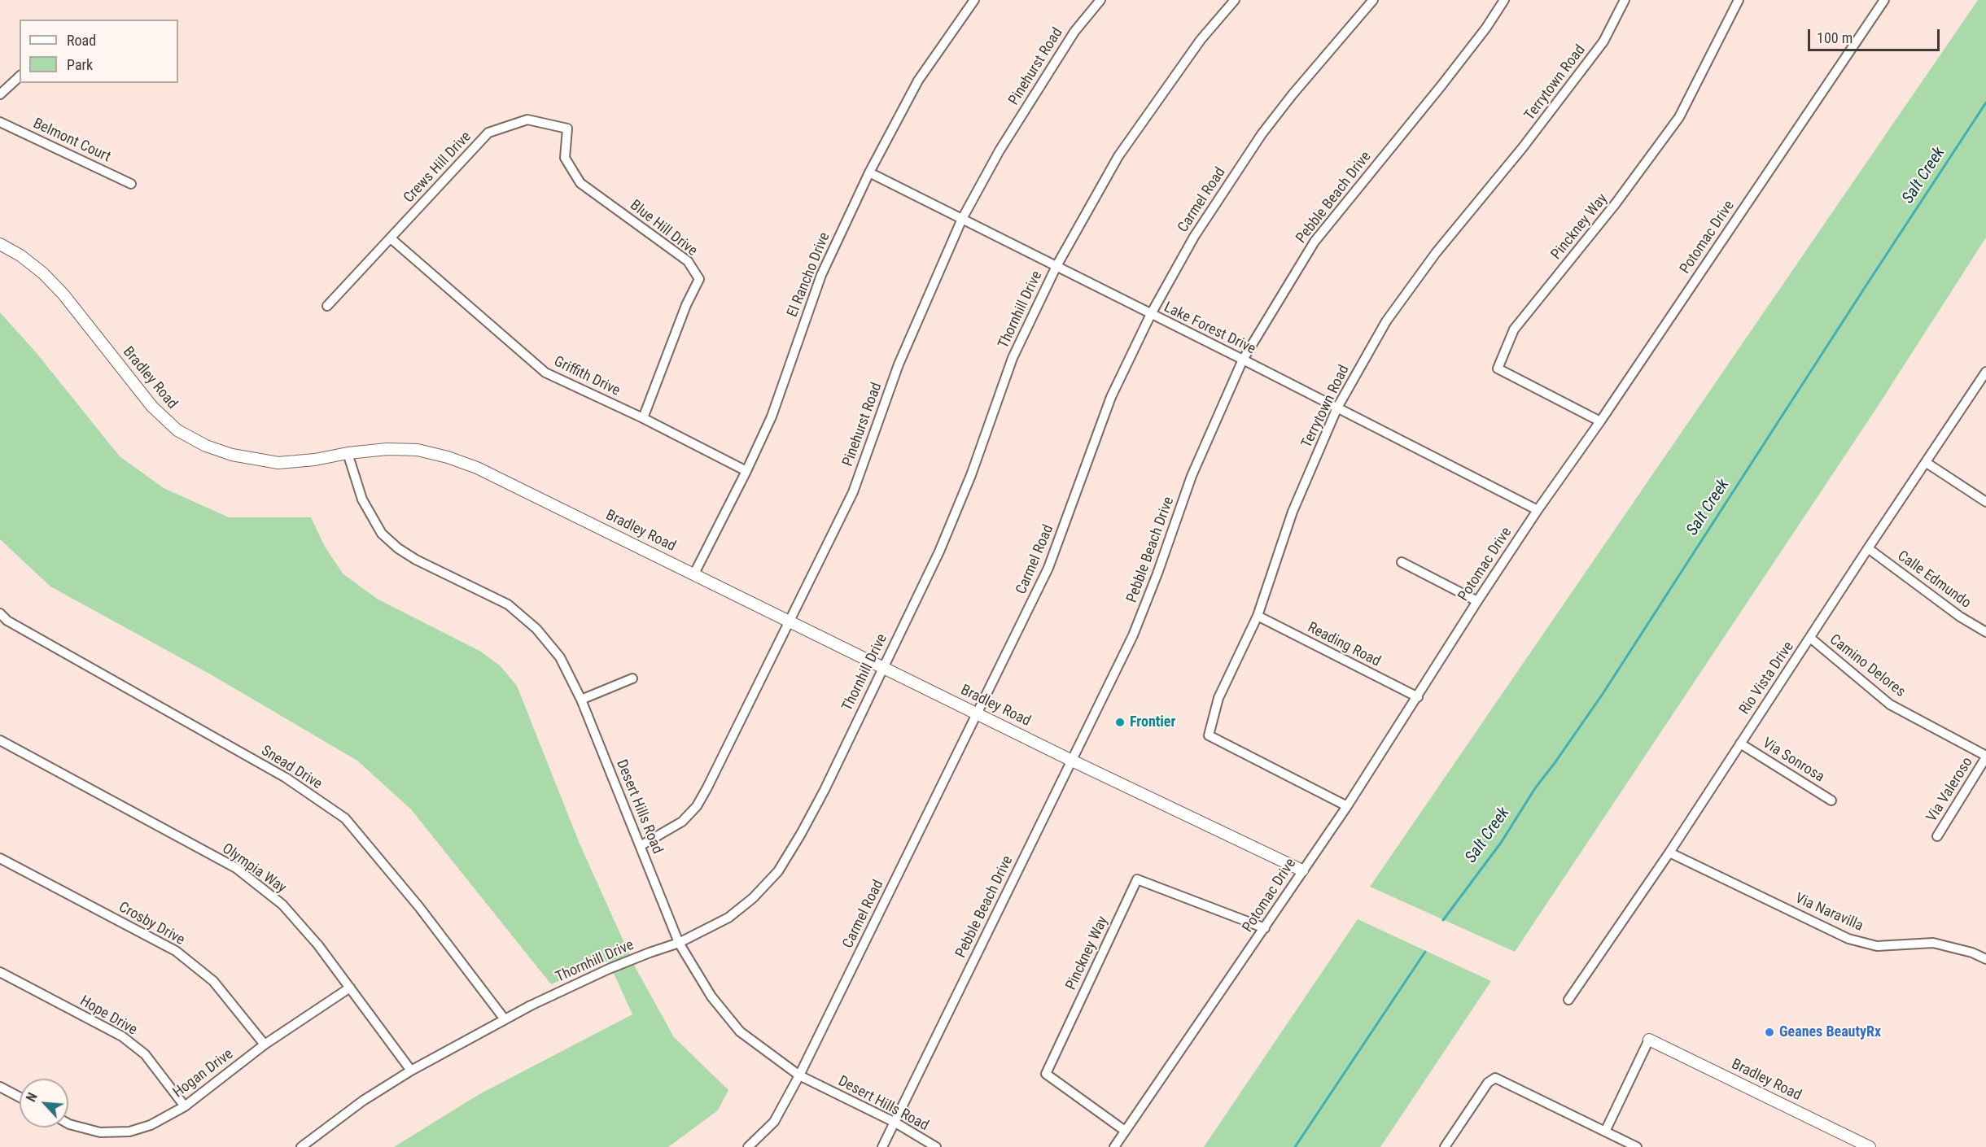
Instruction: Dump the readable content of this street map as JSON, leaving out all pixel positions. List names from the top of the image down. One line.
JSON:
{"streets":{"street":["Pinehurst Road","Terrytown Road","Belmont Court","Crews Hill Drive","Pebble Beach Drive","Carmel Road","Pinckney Way","Blue Hill Drive","Potomac Drive","El Rancho Drive","Thornhill Drive","Lake Forest Drive","Griffith Drive","Bradley Road","Calle Edmundo","Reading Road","Camino Delores","Rio Vista Drive","Via Sonrosa","Snead Drive","Via Valeroso","Desert Hills Road","Olympia Way","Via Naravilla","Crosby Drive","Hope Drive","Hogan Drive"]},"crossings":[["Pinehurst Road","Lake Forest Drive"],["Pinehurst Road","Bradley Road"],["Pinehurst Road","Desert Hills Road"],["Terrytown Road","Potomac Drive"],["Terrytown Road","Lake Forest Drive"],["Terrytown Road","Reading Road"],["Crews Hill Drive","Blue Hill Drive"],["Crews Hill Drive","Griffith Drive"],["Pebble Beach Drive","Lake Forest Drive"],["Pebble Beach Drive","Bradley Road"],["Pebble Beach Drive","Desert Hills Road"],["Carmel Road","Lake Forest Drive"],["Carmel Road","Bradley Road"],["Carmel Road","Desert Hills Road"],["Pinckney Way","Potomac Drive"],["Blue Hill Drive","Griffith Drive"],["Potomac Drive","Lake Forest Drive"],["Potomac Drive","Bradley Road"],["Potomac Drive","Reading Road"],["El Rancho Drive","Lake Forest Drive"],["El Rancho Drive","Griffith Drive"],["El Rancho Drive","Bradley Road"],["Thornhill Drive","Lake Forest Drive"],["Thornhill Drive","Bradley Road"],["Thornhill Drive","Snead Drive"],["Thornhill Drive","Desert Hills Road"],["Thornhill Drive","Olympia Way"],["Bradley Road","Desert Hills Road"],["Calle Edmundo","Rio Vista Drive"],["Camino Delores","Rio Vista Drive"],["Camino Delores","Via Valeroso"],["Rio Vista Drive","Via Sonrosa"],["Rio Vista Drive","Via Naravilla"],["Olympia Way","Hogan Drive"],["Crosby Drive","Hogan Drive"],["Hope Drive","Hogan Drive"]],"water":["Salt Creek"],"places":["Frontier","Geanes BeautyRx"],"legend":["Road","Park"],"scale_bar":"100 m","north":"top left"}
